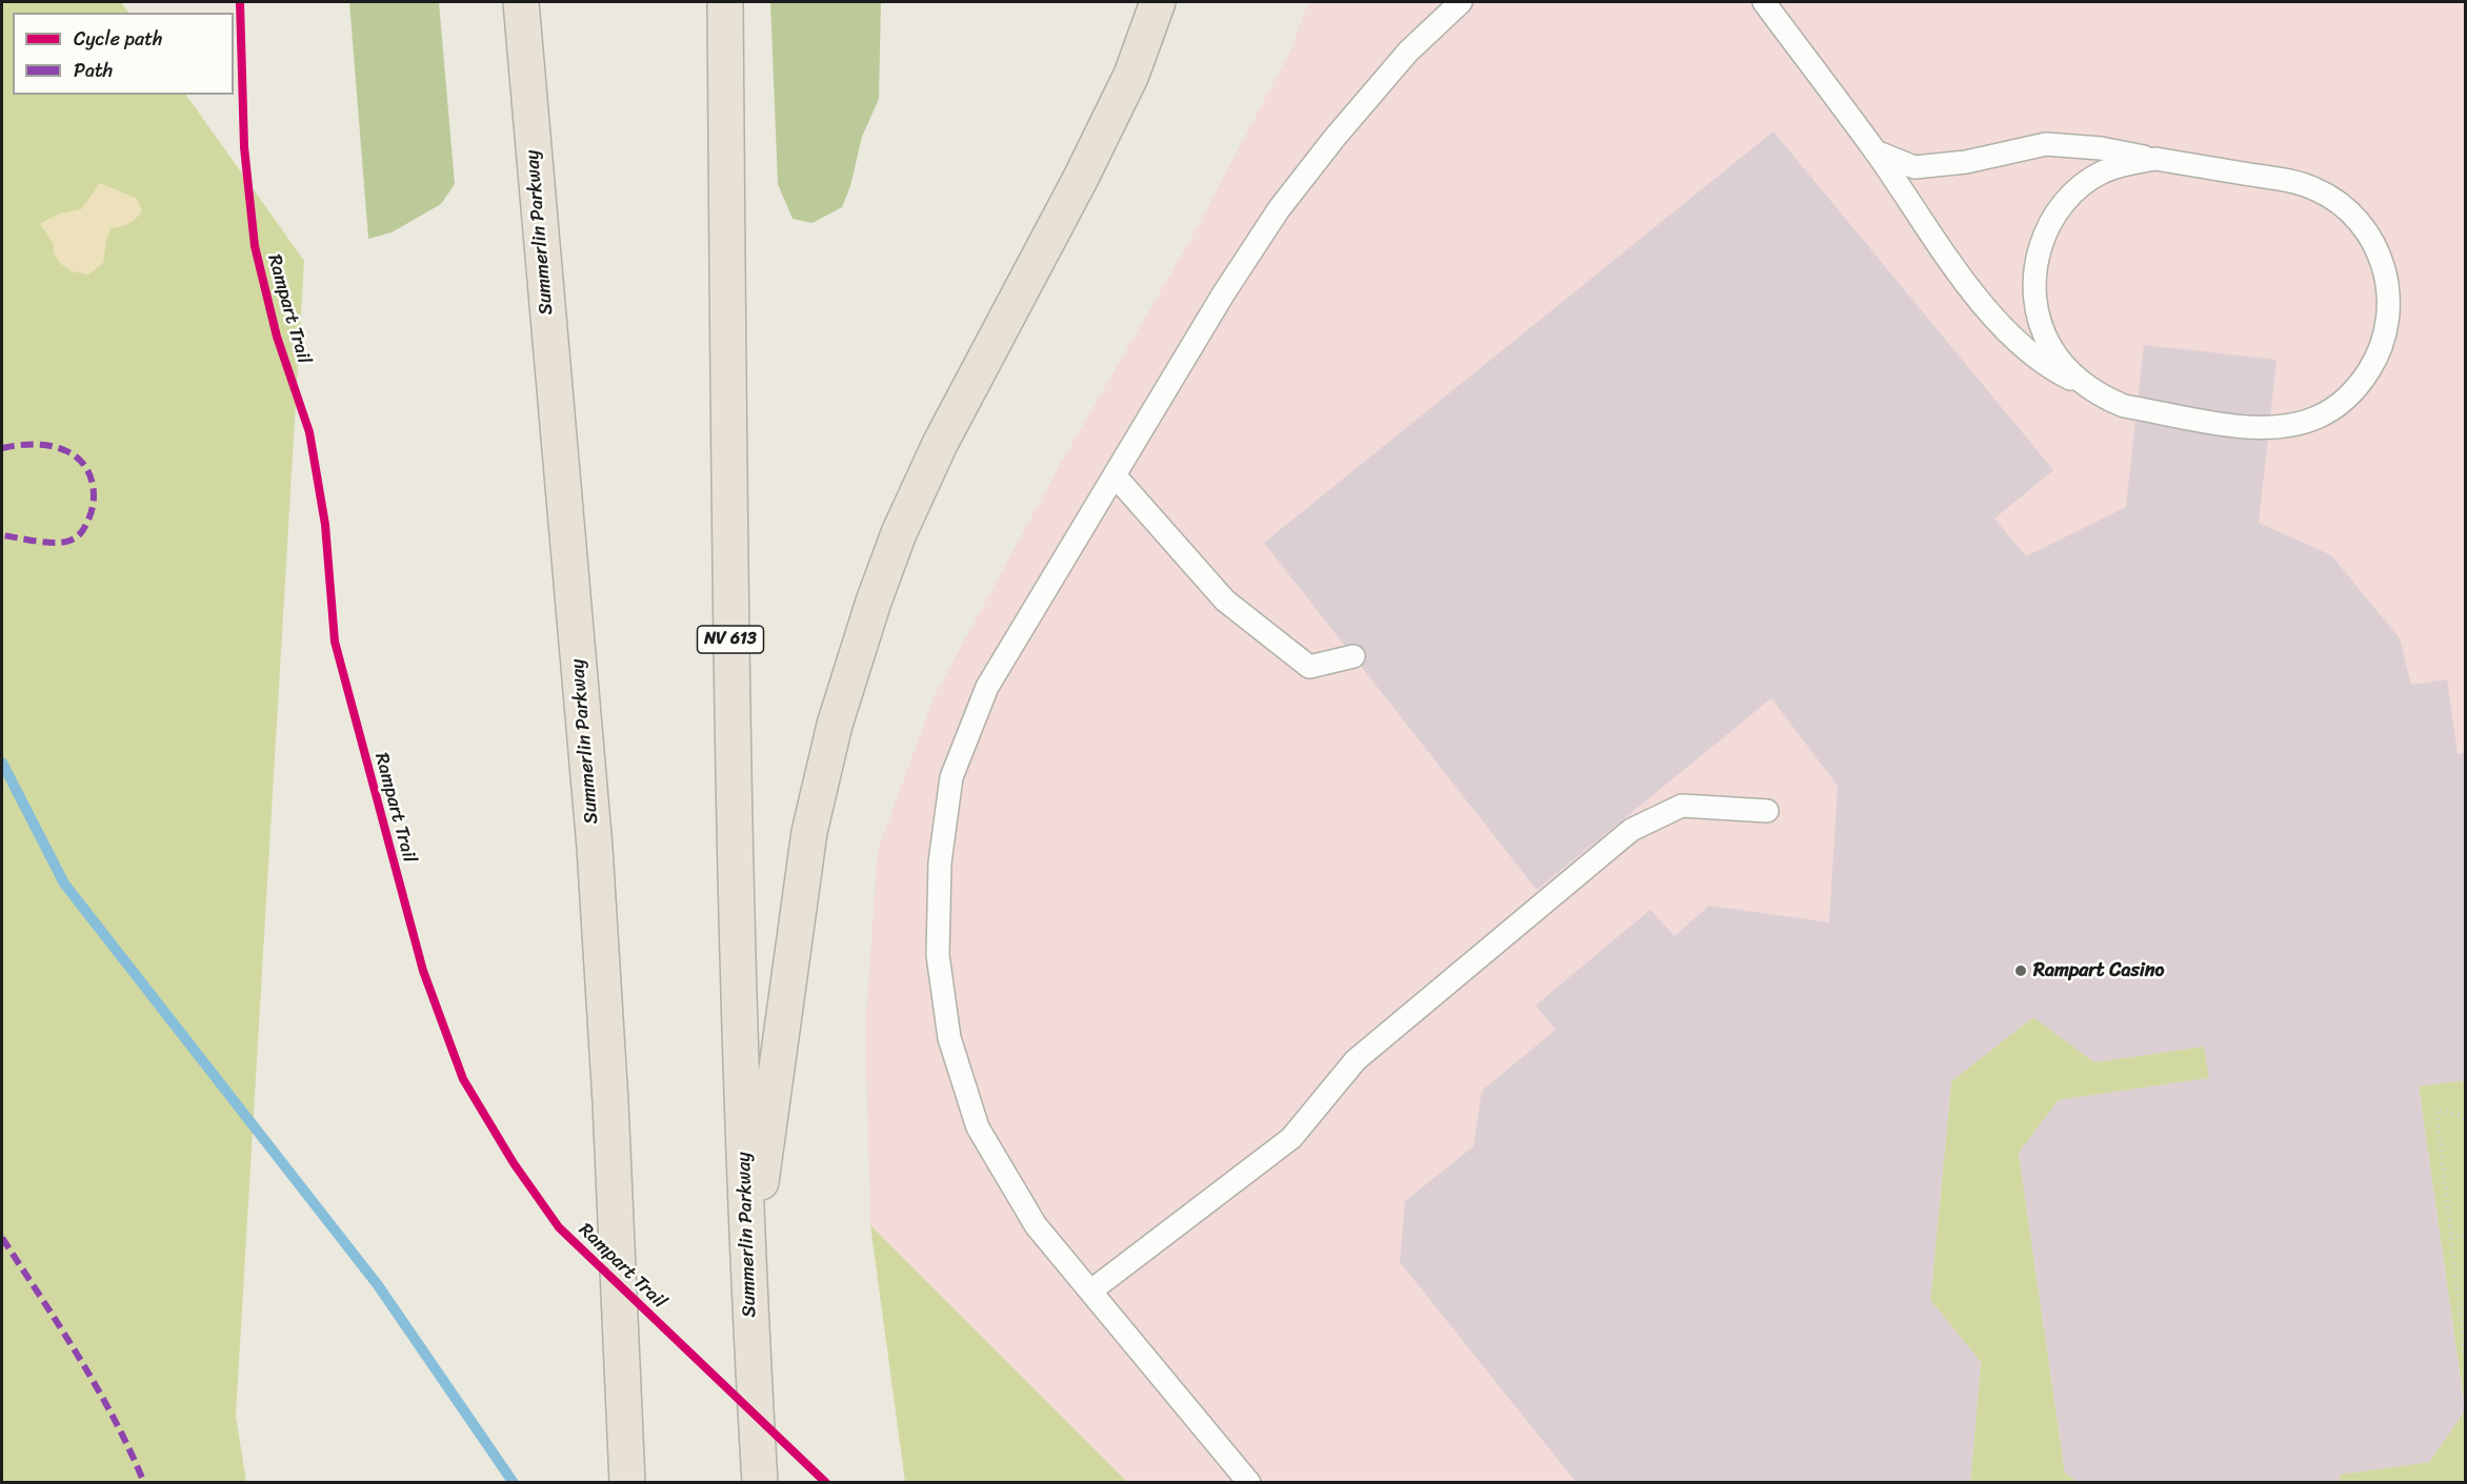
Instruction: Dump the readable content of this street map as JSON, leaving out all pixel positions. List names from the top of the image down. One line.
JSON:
{"streets":{"highway":["Summerlin Parkway","NV 613"],"cycle path":["Rampart Trail"]},"places":["Rampart Casino"],"legend":["Cycle path","Path"]}
